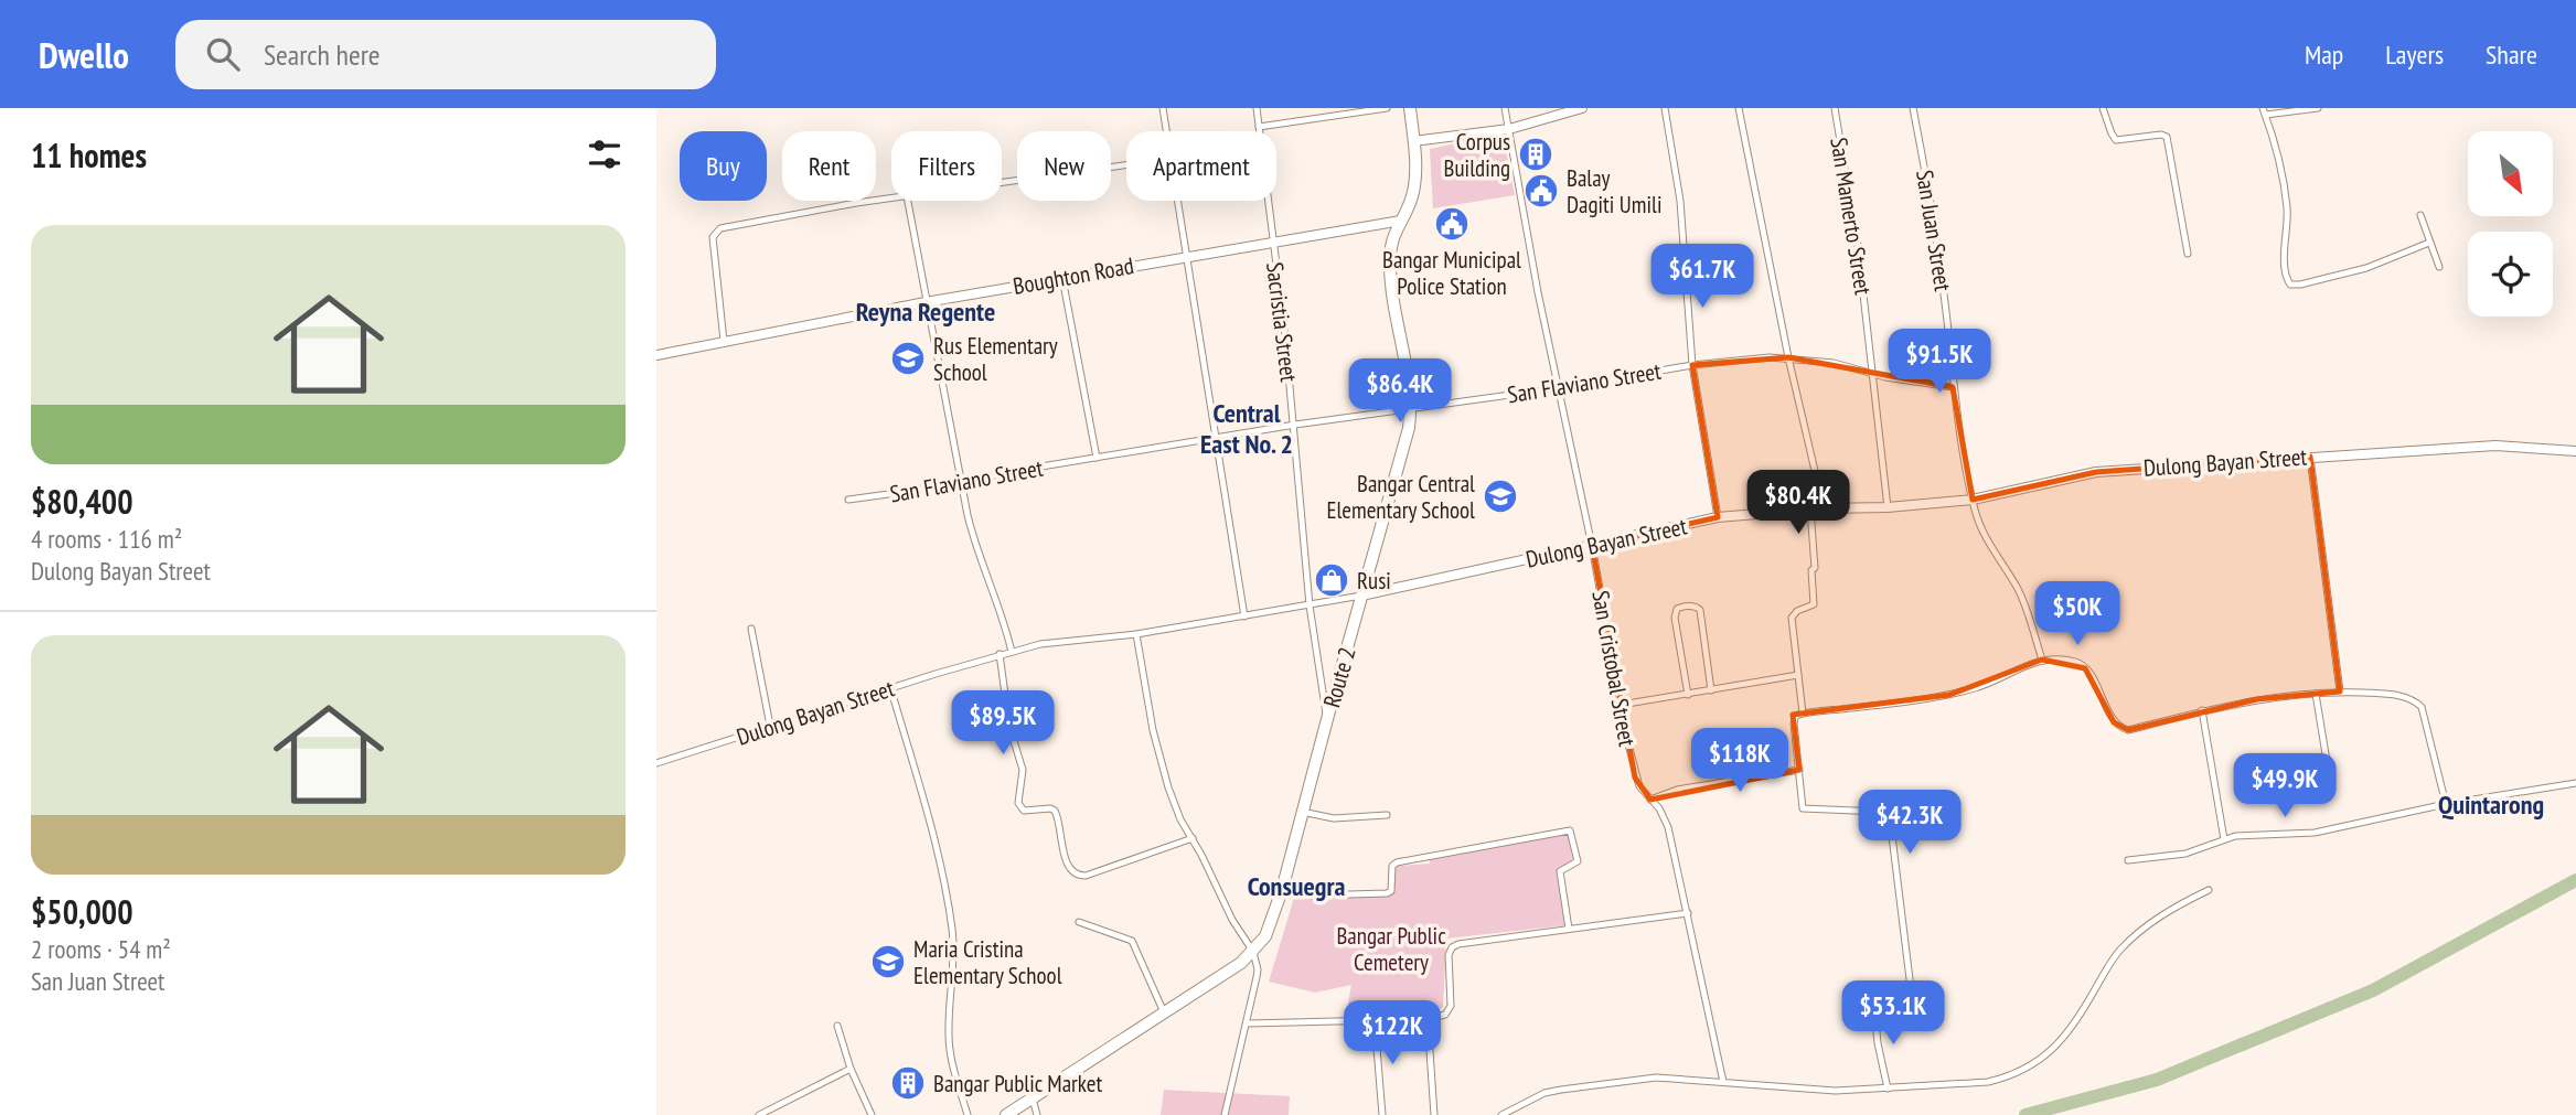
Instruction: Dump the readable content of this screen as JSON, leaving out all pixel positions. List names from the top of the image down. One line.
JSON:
{"streets":{"highway":["Route 2"],"street":["San Mamerto Street","San Juan Street","Boughton Road","Sacristia Street","San Flaviano Street","Dulong Bayan Street","San Cristobal Street"]},"crossings":[["San Mamerto Street","San Flaviano Street"],["San Mamerto Street","Dulong Bayan Street"],["San Juan Street","San Flaviano Street"],["San Juan Street","Dulong Bayan Street"],["Boughton Road","Sacristia Street"],["Boughton Road","Route 2"],["Sacristia Street","San Flaviano Street"],["Sacristia Street","Dulong Bayan Street"],["Sacristia Street","Route 2"],["San Flaviano Street","San Cristobal Street"],["San Flaviano Street","Route 2"],["Dulong Bayan Street","San Cristobal Street"],["Dulong Bayan Street","Route 2"]],"districts":["Reyna Regente","Central East No. 2","Quintarong","Consuegra"],"parks":["Bangar Public Cemetery"],"places":{"building":["Corpus Building","Bangar Public Market"],"public building":["Balay Dagiti Umili","Bangar Municipal Police Station"],"school or university":["Rus Elementary School","Bangar Central Elementary School","Maria Cristina Elementary School"],"shop":["Rusi"]},"north":"bottom right","page":{"header":"Dwello","search":"Search here","nav":["Map","Layers","Share"],"heading":"11 homes","chip":["Buy","Rent","Filters","New","Apartment"],"list":[{"name":"$80,400","note":"4 rooms · 116 m² · Dulong Bayan Street"},{"name":"$50,000","note":"2 rooms · 54 m² · San Juan Street"}],"price":["$61.7K","$91.5K","$86.4K","$80.4K","$50K","$89.5K","$118K","$49.9K","$42.3K","$53.1K","$122K"]}}
